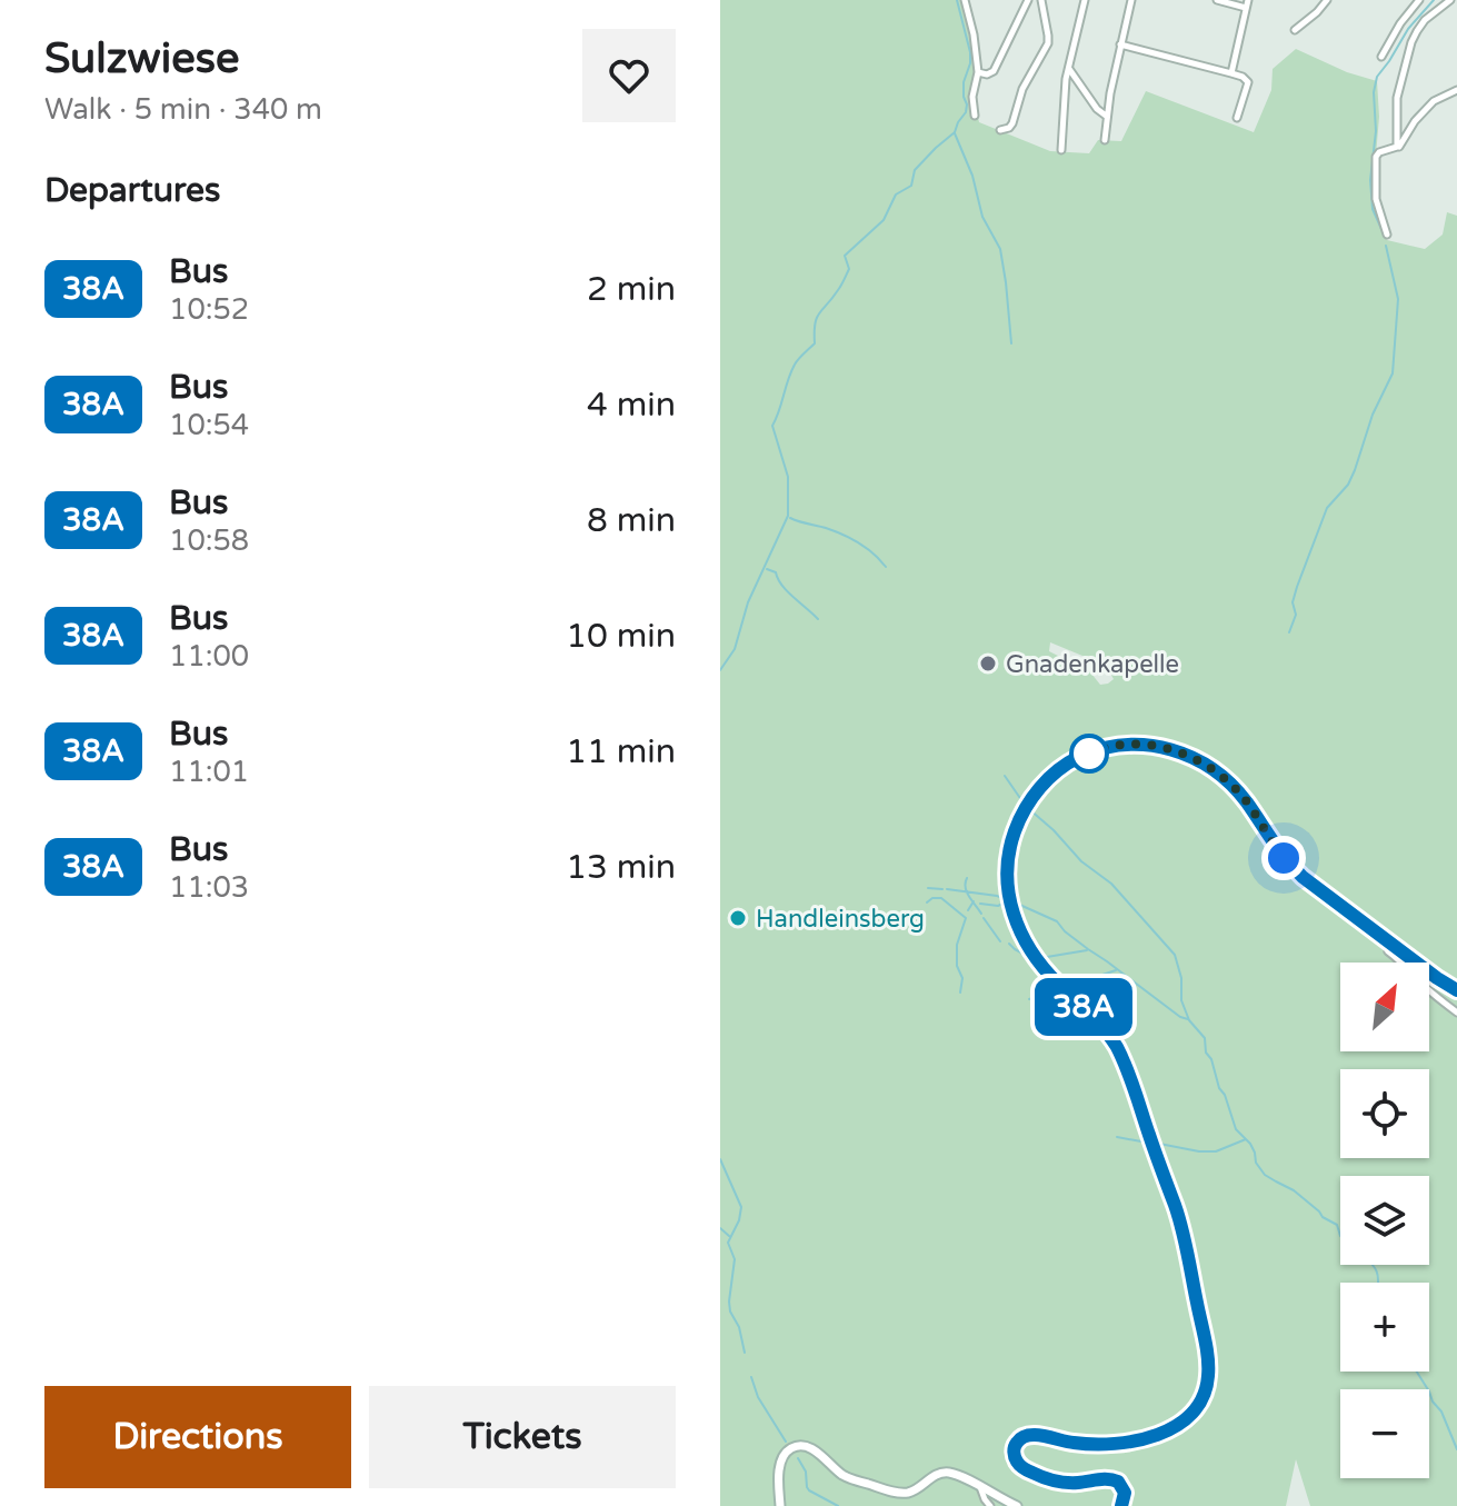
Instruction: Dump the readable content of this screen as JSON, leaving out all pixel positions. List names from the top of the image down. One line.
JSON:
{"places":["Gnadenkapelle","Handleinsberg"],"lines":["bus line 38A"],"north":"top right","page":{"heading":[["Sulzwiese","Walk · 5 min · 340 m"],"Departures"],"on_map":"38A","list":[{"mark":"38A","name":"Bus","note":"10:52","value":"2 min"},{"mark":"38A","name":"Bus","note":"10:54","value":"4 min"},{"mark":"38A","name":"Bus","note":"10:58","value":"8 min"},{"mark":"38A","name":"Bus","note":"11:00","value":"10 min"},{"mark":"38A","name":"Bus","note":"11:01","value":"11 min"},{"mark":"38A","name":"Bus","note":"11:03","value":"13 min"}],"map_buttons":["+","−"],"buttons":["Directions","Tickets"]}}
